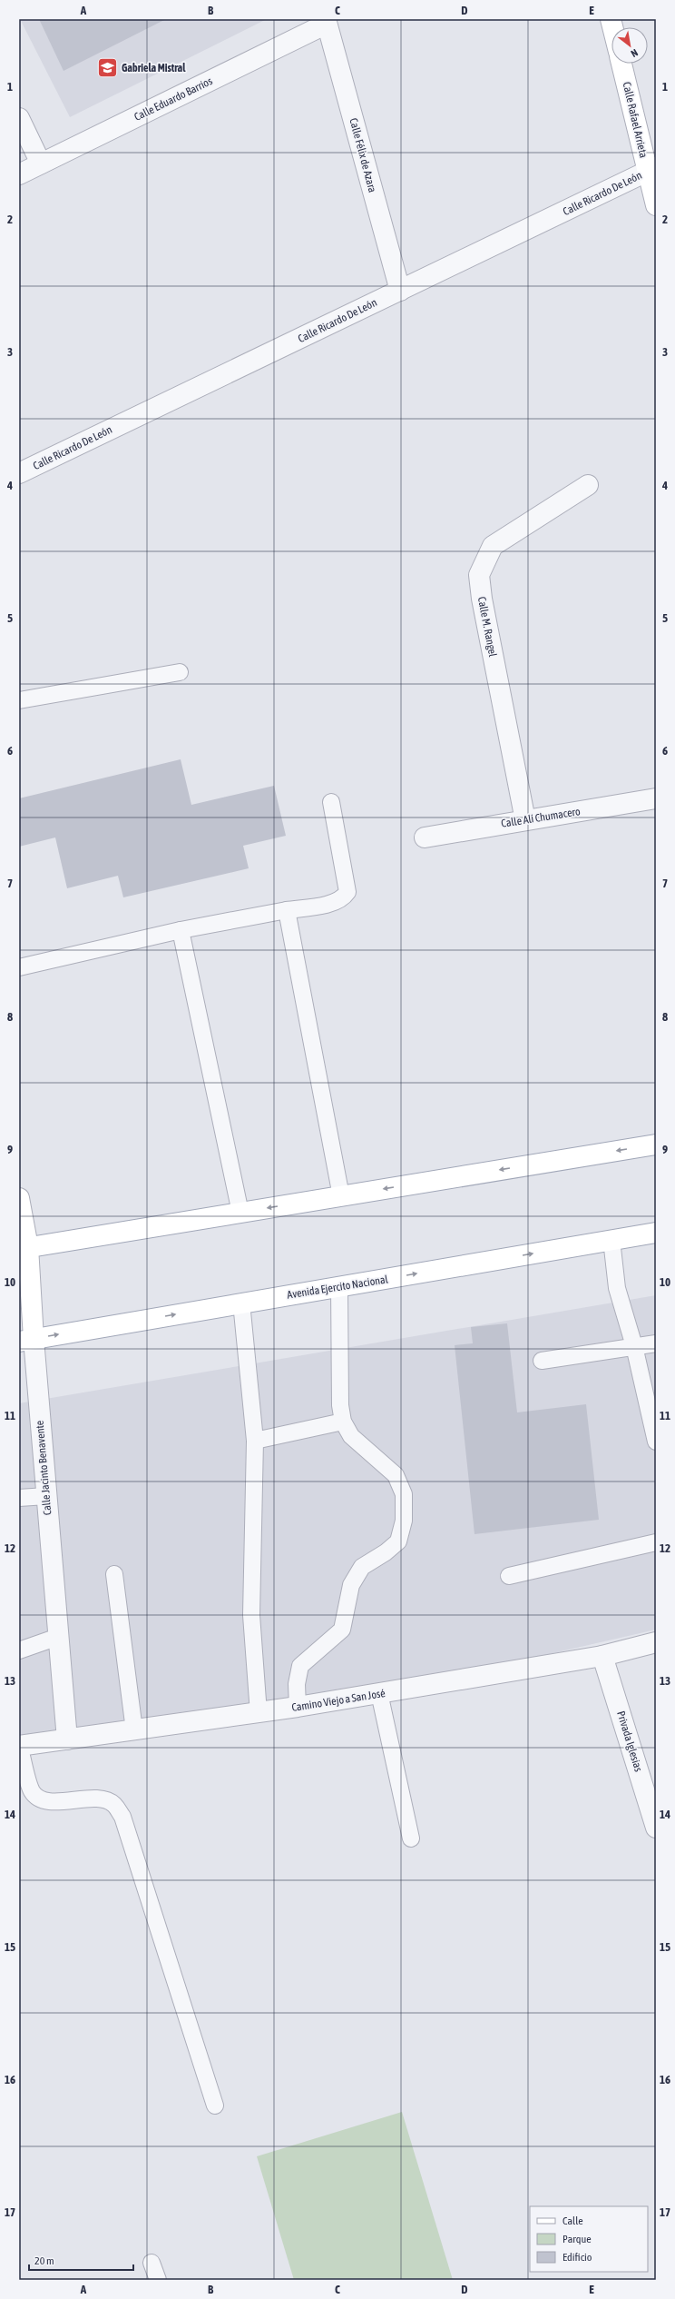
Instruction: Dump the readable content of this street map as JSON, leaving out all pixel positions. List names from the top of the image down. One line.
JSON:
{"streets":{"main road":["Calle Rafael Arrieta","Avenida Ejercito Nacional","Calle Jacinto Benavente"],"street":["Calle Eduardo Barrios","Calle Félix de Azara","Calle Ricardo De León","Calle M. Rangel","Calle Alí Chumacero","Camino Viejo a San José","Privada Iglesias"]},"crossings":[["Calle Eduardo Barrios","Calle Félix de Azara"],["Calle Rafael Arrieta","Calle Ricardo De León"],["Calle Félix de Azara","Calle Ricardo De León"],["Calle M. Rangel","Calle Alí Chumacero"],["Avenida Ejercito Nacional","Calle Jacinto Benavente"],["Calle Jacinto Benavente","Camino Viejo a San José"],["Camino Viejo a San José","Privada Iglesias"]],"places":{"school or university":["Gabriela Mistral"]},"legend":["Calle","Parque","Edificio"],"scale_bar":"20 m","north":"bottom right","grid":{"columns":["A","B","C","D","E"],"rows":["1","2","3","4","5","6","7","8","9","10","11","12","13","14","15","16","17"]}}
